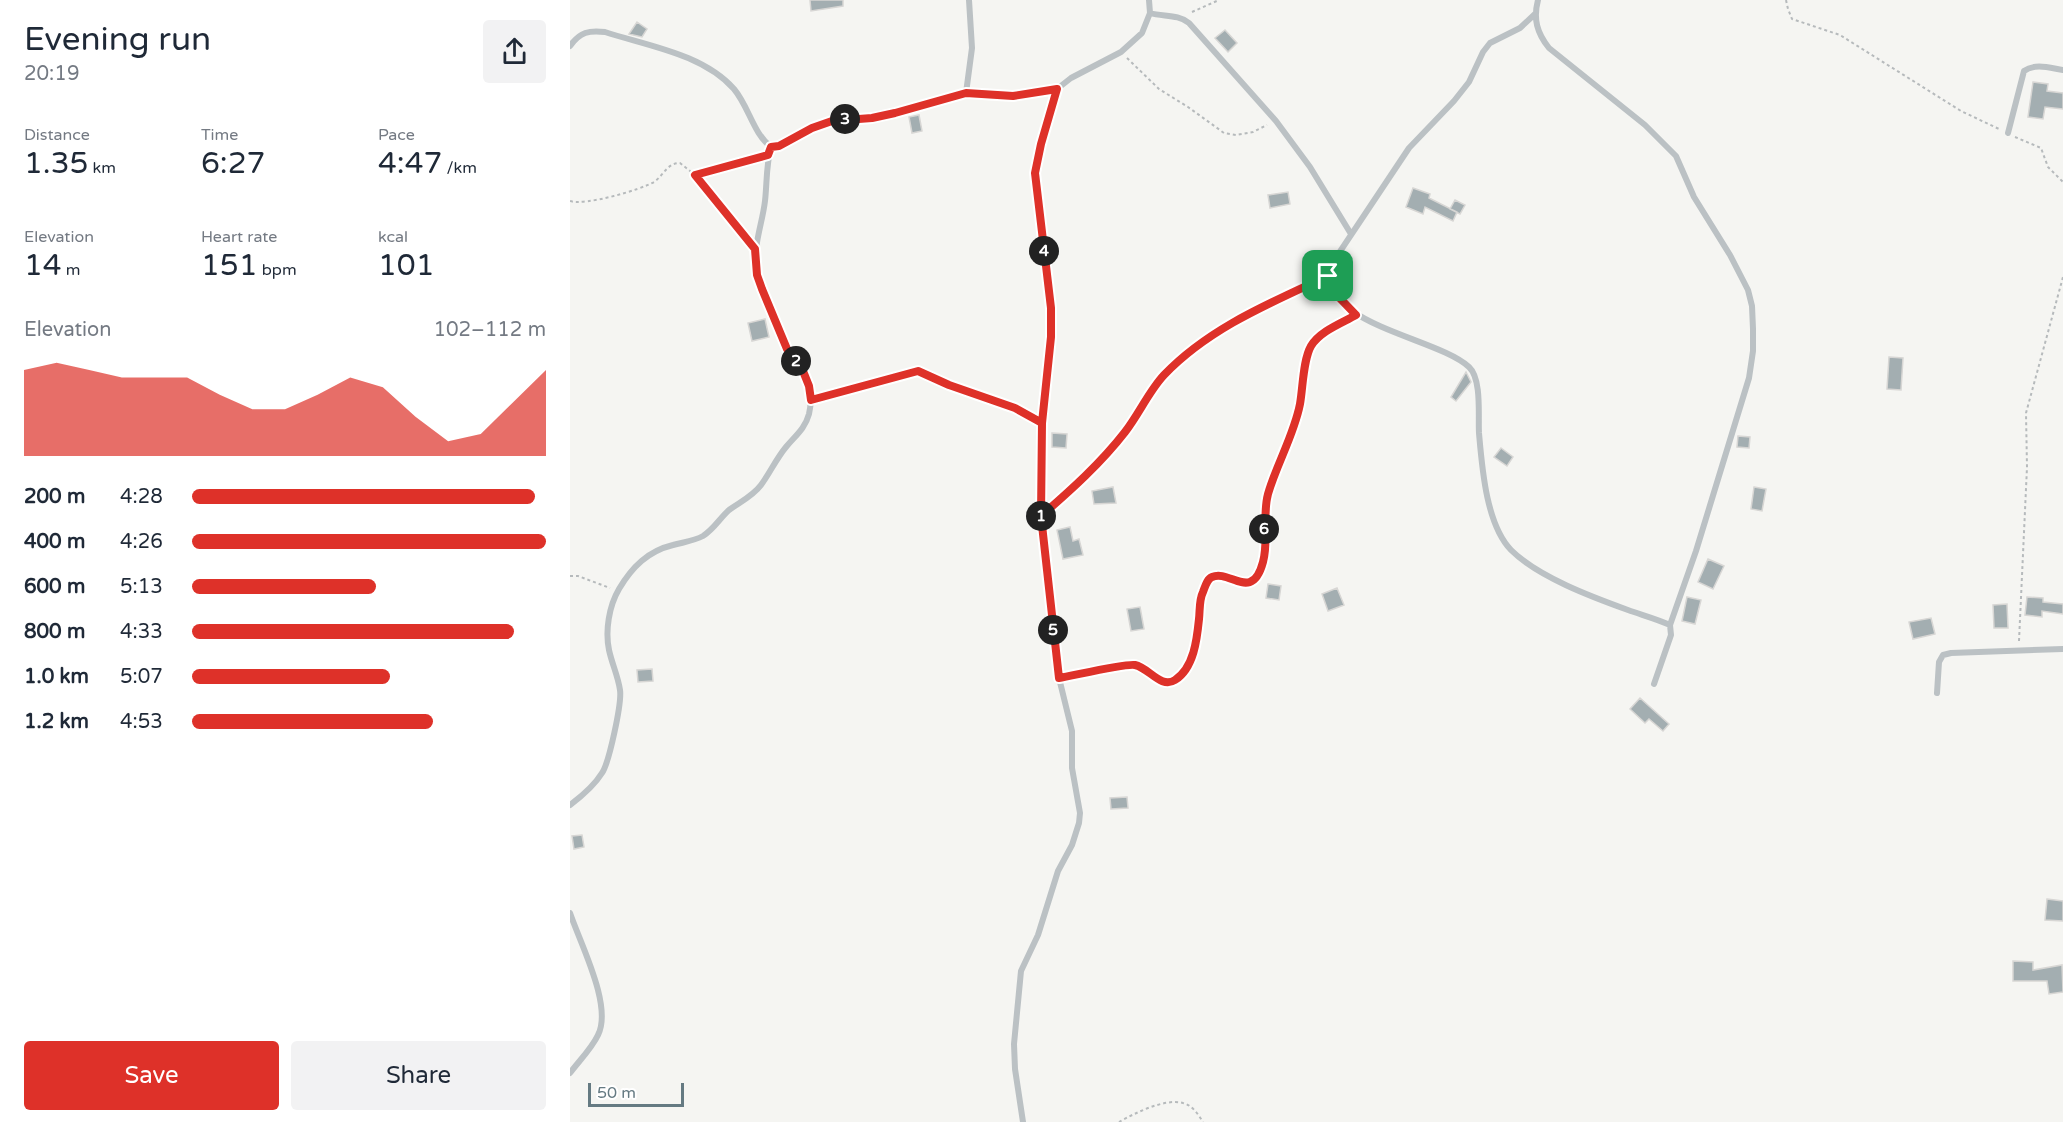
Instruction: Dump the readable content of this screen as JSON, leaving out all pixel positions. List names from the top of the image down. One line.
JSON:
{"scale_bar":"50 m","page":{"heading":["Evening run","20:19"],"stats":[["Distance","1.35 km"],["Time","6:27"],["Pace","4:47 /km"],["Elevation","14 m"],["Heart rate","151 bpm"],["kcal","101"]],"pins":["3","4","2","1","6","5"],"chart":["Elevation","102–112 m"],"list":[{"name":"200 m","note":"4:28"},{"name":"400 m","note":"4:26"},{"name":"600 m","note":"5:13"},{"name":"800 m","note":"4:33"},{"name":"1.0 km","note":"5:07"},{"name":"1.2 km","note":"4:53"}],"buttons":["Save","Share"],"scale":"50 m"}}
